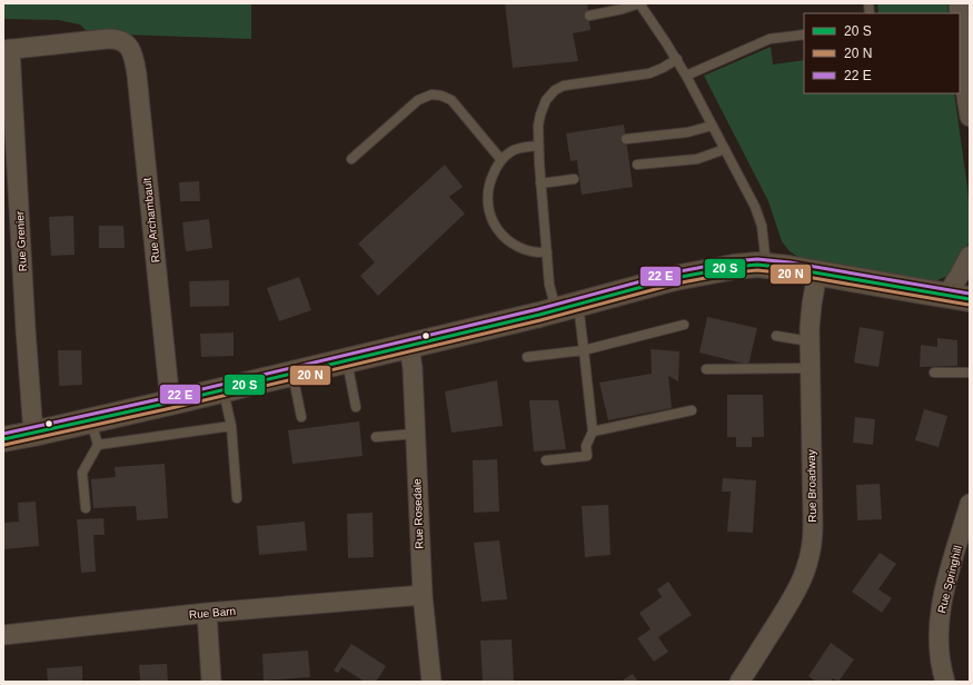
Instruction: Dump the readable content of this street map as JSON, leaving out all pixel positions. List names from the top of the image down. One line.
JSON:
{"streets":{"street":["Rue Archambault","Rue Grenier","Rue Broadway","Rue Rosedale","Rue Springhill","Rue Barn"]},"crossings":[["Rue Archambault","Rue Grenier"],["Rue Rosedale","Rue Barn"]],"legend":["20 S","20 N","22 E"]}
